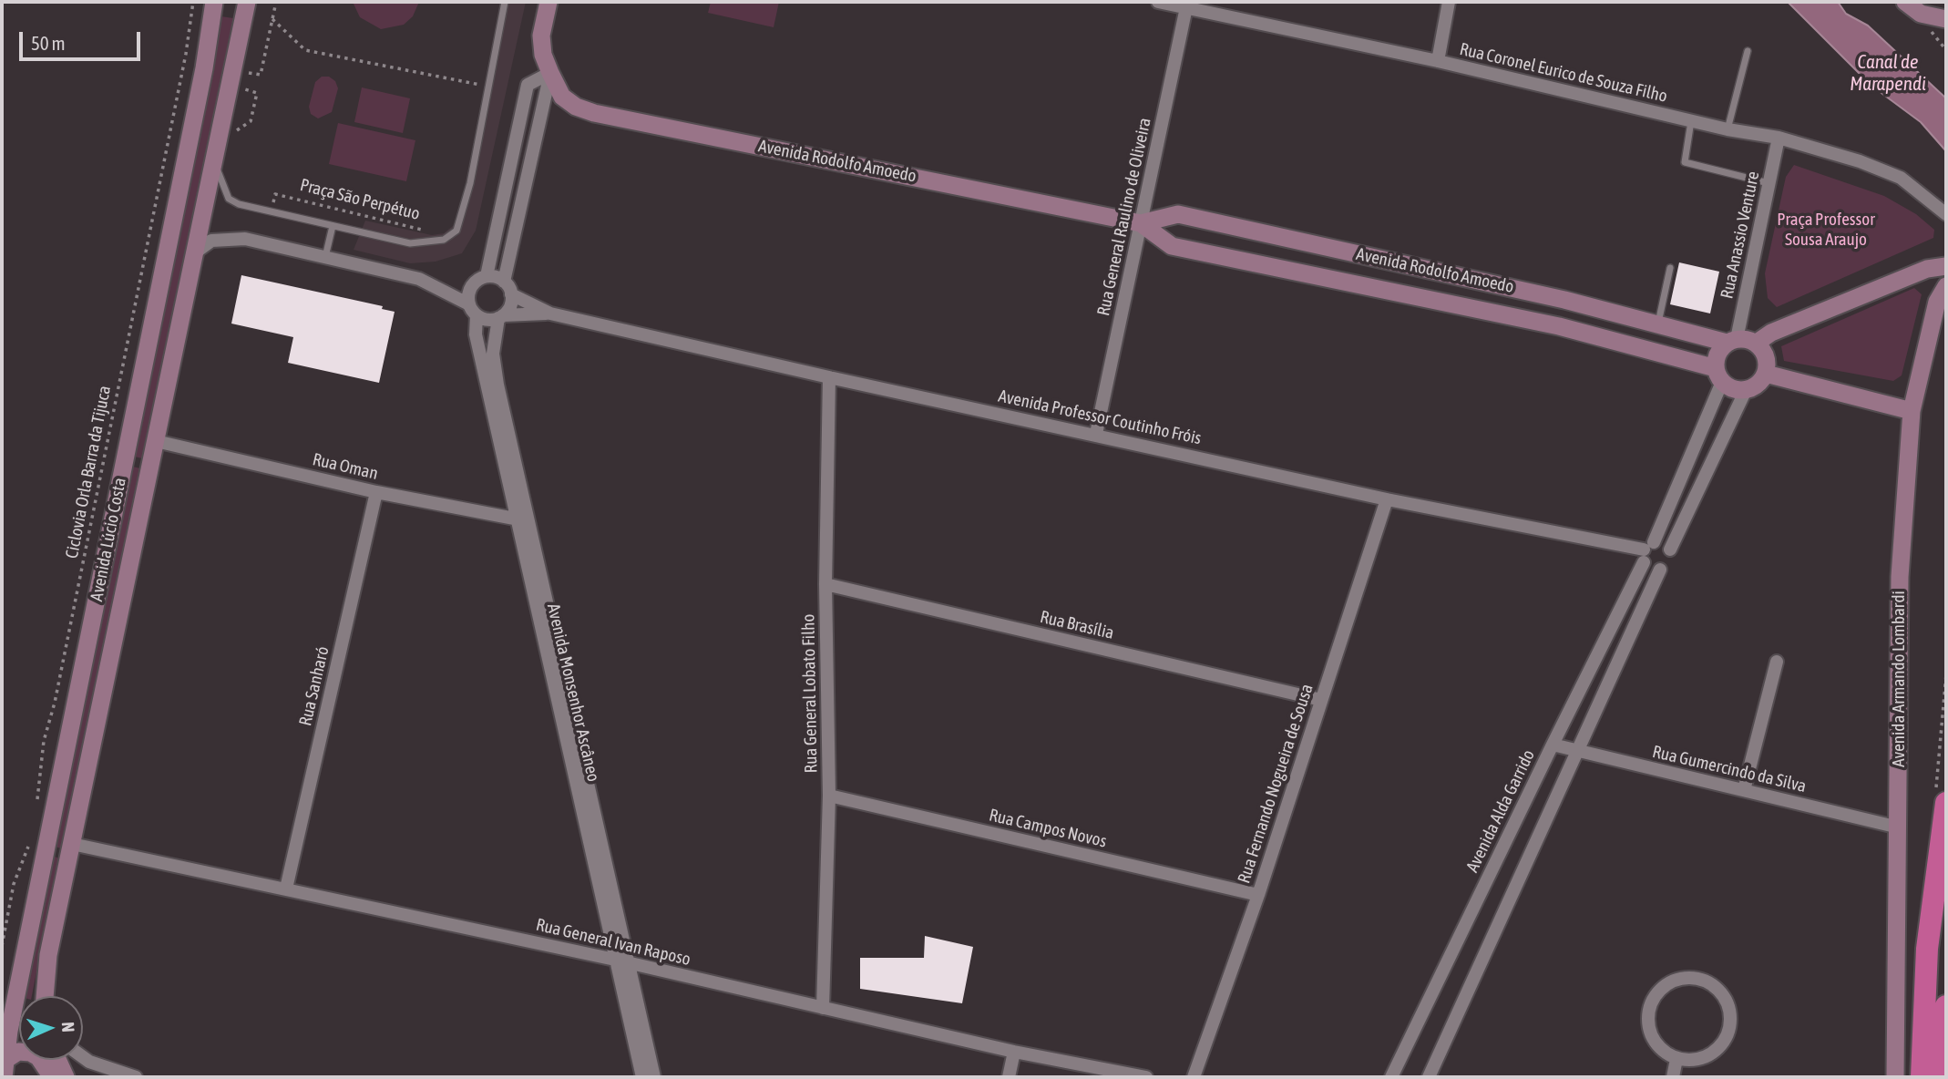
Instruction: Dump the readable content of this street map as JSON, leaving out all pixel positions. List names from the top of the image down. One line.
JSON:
{"streets":{"main road":["Avenida Rodolfo Amoedo","Avenida Lúcio Costa","Avenida Armando Lombardi"],"street":["Rua Coronel Eurico de Souza Filho","Rua General Raulino de Oliveira","Rua Anassio Venture","Avenida Professor Coutinho Fróis","Rua Oman","Rua Brasília","Rua Sanharó","Avenida Monsenhor Ascâneo","Rua General Lobato Filho","Rua Gumercindo da Silva","Rua Fernando Nogueira de Sousa","Avenida Alda Garrido","Rua Campos Novos","Rua General Ivan Raposo"],"lane":["Praça São Perpétuo"],"path":["Ciclovia Orla Barra da Tijuca"]},"crossings":[["Rua Coronel Eurico de Souza Filho","Rua General Raulino de Oliveira"],["Rua Coronel Eurico de Souza Filho","Rua Anassio Venture"],["Avenida Rodolfo Amoedo","Rua General Raulino de Oliveira"],["Avenida Rodolfo Amoedo","Rua Anassio Venture"],["Avenida Rodolfo Amoedo","Avenida Alda Garrido"],["Praça São Perpétuo","Avenida Lúcio Costa"],["Rua General Raulino de Oliveira","Avenida Professor Coutinho Fróis"],["Rua Anassio Venture","Avenida Alda Garrido"],["Avenida Professor Coutinho Fróis","Avenida Monsenhor Ascâneo"],["Avenida Professor Coutinho Fróis","Rua General Lobato Filho"],["Avenida Professor Coutinho Fróis","Rua Fernando Nogueira de Sousa"],["Avenida Professor Coutinho Fróis","Avenida Alda Garrido"],["Rua Oman","Avenida Lúcio Costa"],["Rua Oman","Rua Sanharó"],["Rua Oman","Avenida Monsenhor Ascâneo"],["Avenida Lúcio Costa","Rua General Ivan Raposo"],["Rua Brasília","Rua General Lobato Filho"],["Rua Brasília","Rua Fernando Nogueira de Sousa"],["Avenida Armando Lombardi","Rua Gumercindo da Silva"],["Rua Sanharó","Rua General Ivan Raposo"],["Avenida Monsenhor Ascâneo","Rua General Ivan Raposo"],["Rua General Lobato Filho","Rua Campos Novos"],["Rua General Lobato Filho","Rua General Ivan Raposo"],["Rua Gumercindo da Silva","Avenida Alda Garrido"],["Rua Fernando Nogueira de Sousa","Rua Campos Novos"]],"water":["Canal de Marapendi"],"parks":["Praça Professor Sousa Araujo"],"scale_bar":"50 m","north":"right"}
